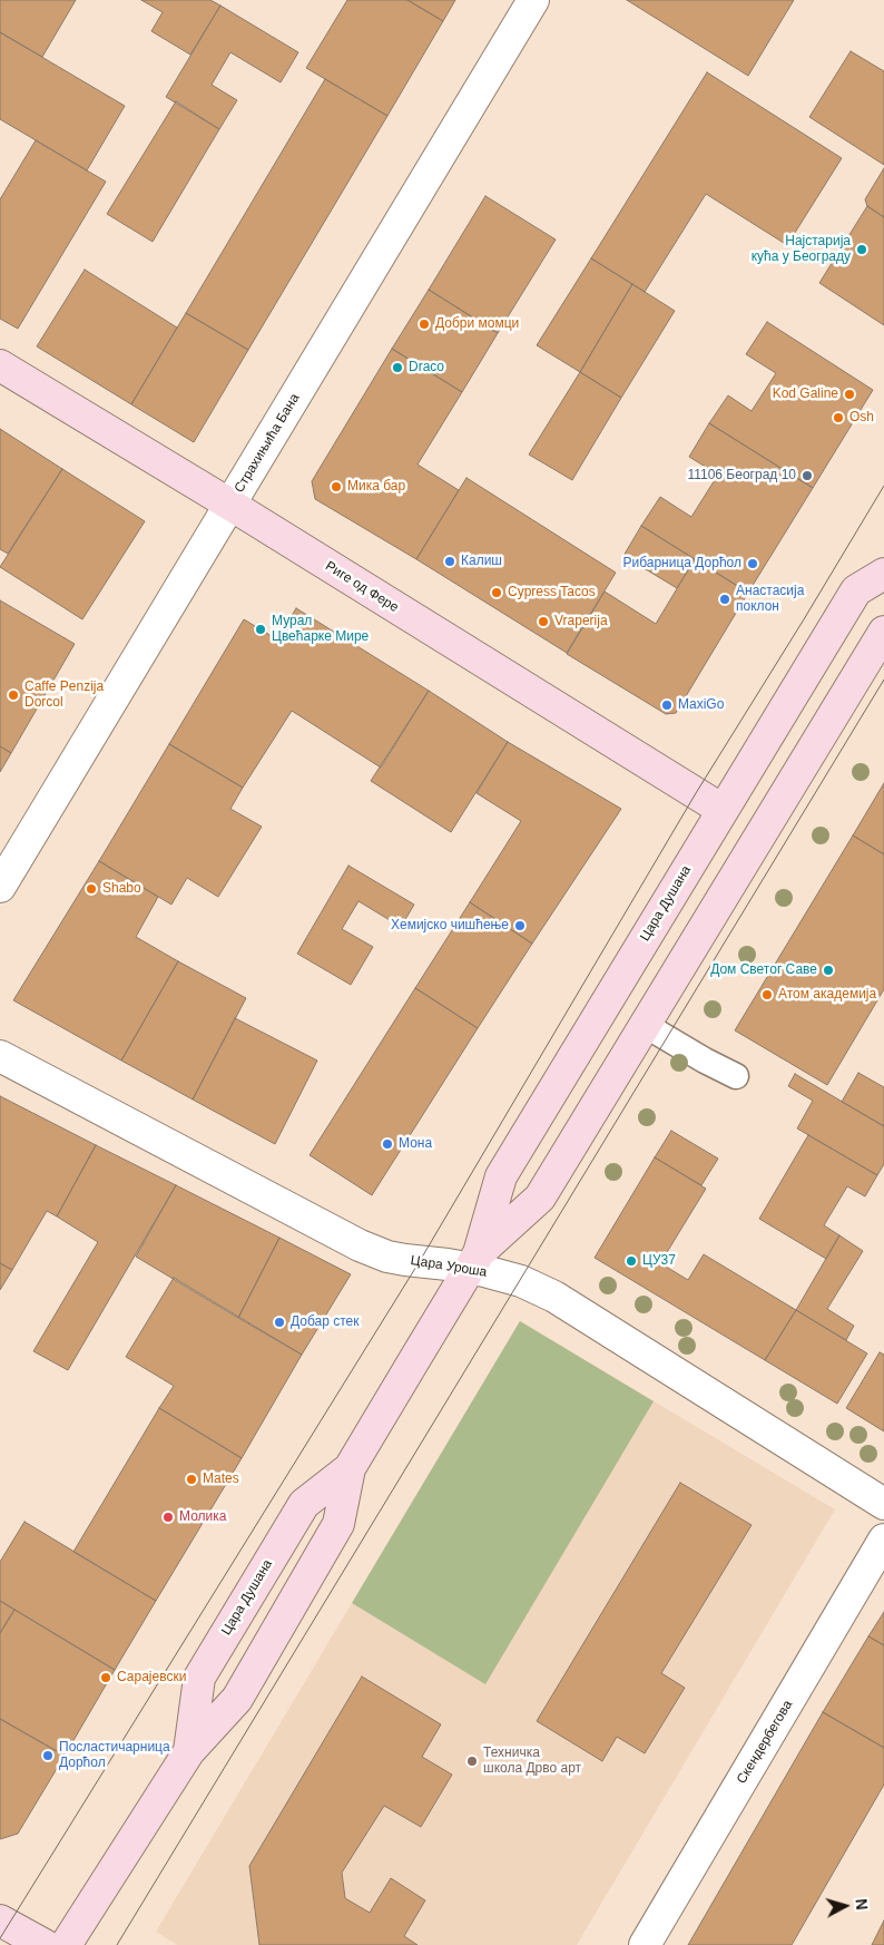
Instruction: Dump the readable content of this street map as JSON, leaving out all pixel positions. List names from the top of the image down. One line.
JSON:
{"streets":{"main road":["Риге од Фере","Цара Душана"],"street":["Страхињића Бана","Цара Уроша","Скендербегова"]},"crossings":[["Страхињића Бана","Риге од Фере"],["Риге од Фере","Цара Душана"],["Цара Душана","Цара Уроша"]],"places":["Најстарија кућа у Београду","Добри момци","Draco","Kod Galine","Osh","11106 Београд 10","Мика бар","Калиш","Рибарница Дорћол","Cypress Tacos","Анастасија поклон","Vraperija","Мурал Цвећарке Мире","Caffe Penzija Dorcol","MaxiGo","Shabo","Хемијско чишћење","Дом Светог Саве","Атом академија","Мона","ЦУ37","Добар стек","Mates","Молика","Сарајевски","Посластичарница Дорћол","Техничка школа Дрво арт"],"north":"right"}
